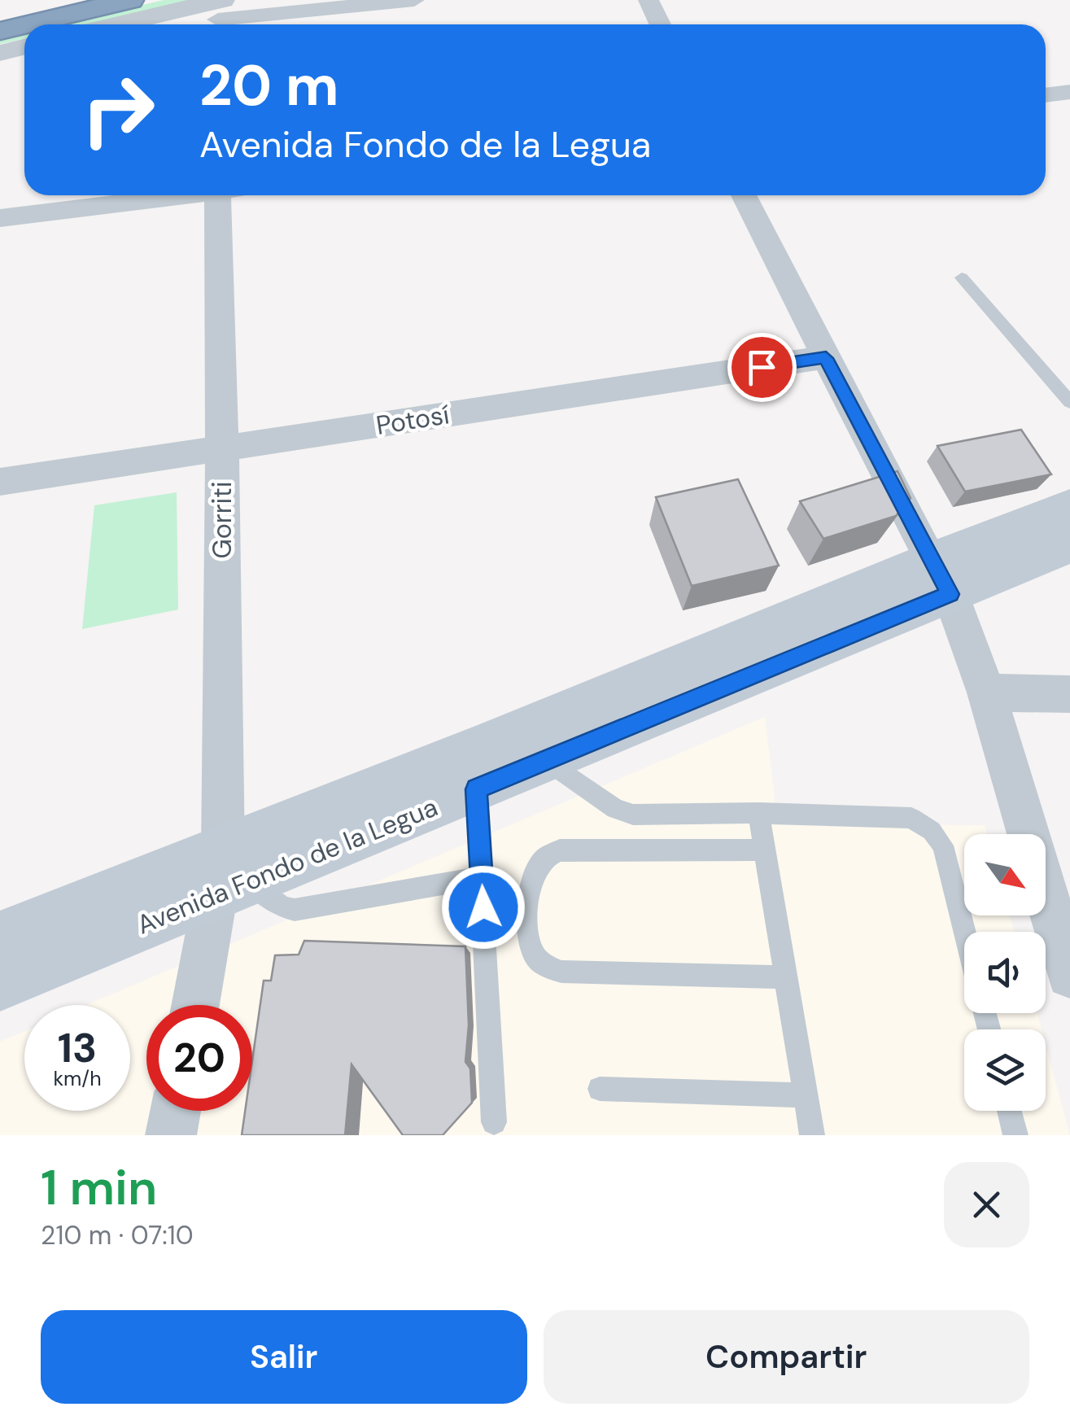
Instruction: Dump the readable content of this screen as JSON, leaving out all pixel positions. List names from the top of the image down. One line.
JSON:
{"streets":{"main road":["Avenida Fondo de la Legua"],"street":["Potosí","Gorriti"]},"crossings":[["Potosí","Gorriti"],["Gorriti","Avenida Fondo de la Legua"]],"north":"bottom right","page":{"turn":["20 m","Avenida Fondo de la Legua"],"speed":"13 km/h","limit":"20","heading":["1 min","210 m · 07:10"],"buttons":["Salir","Compartir"]}}
